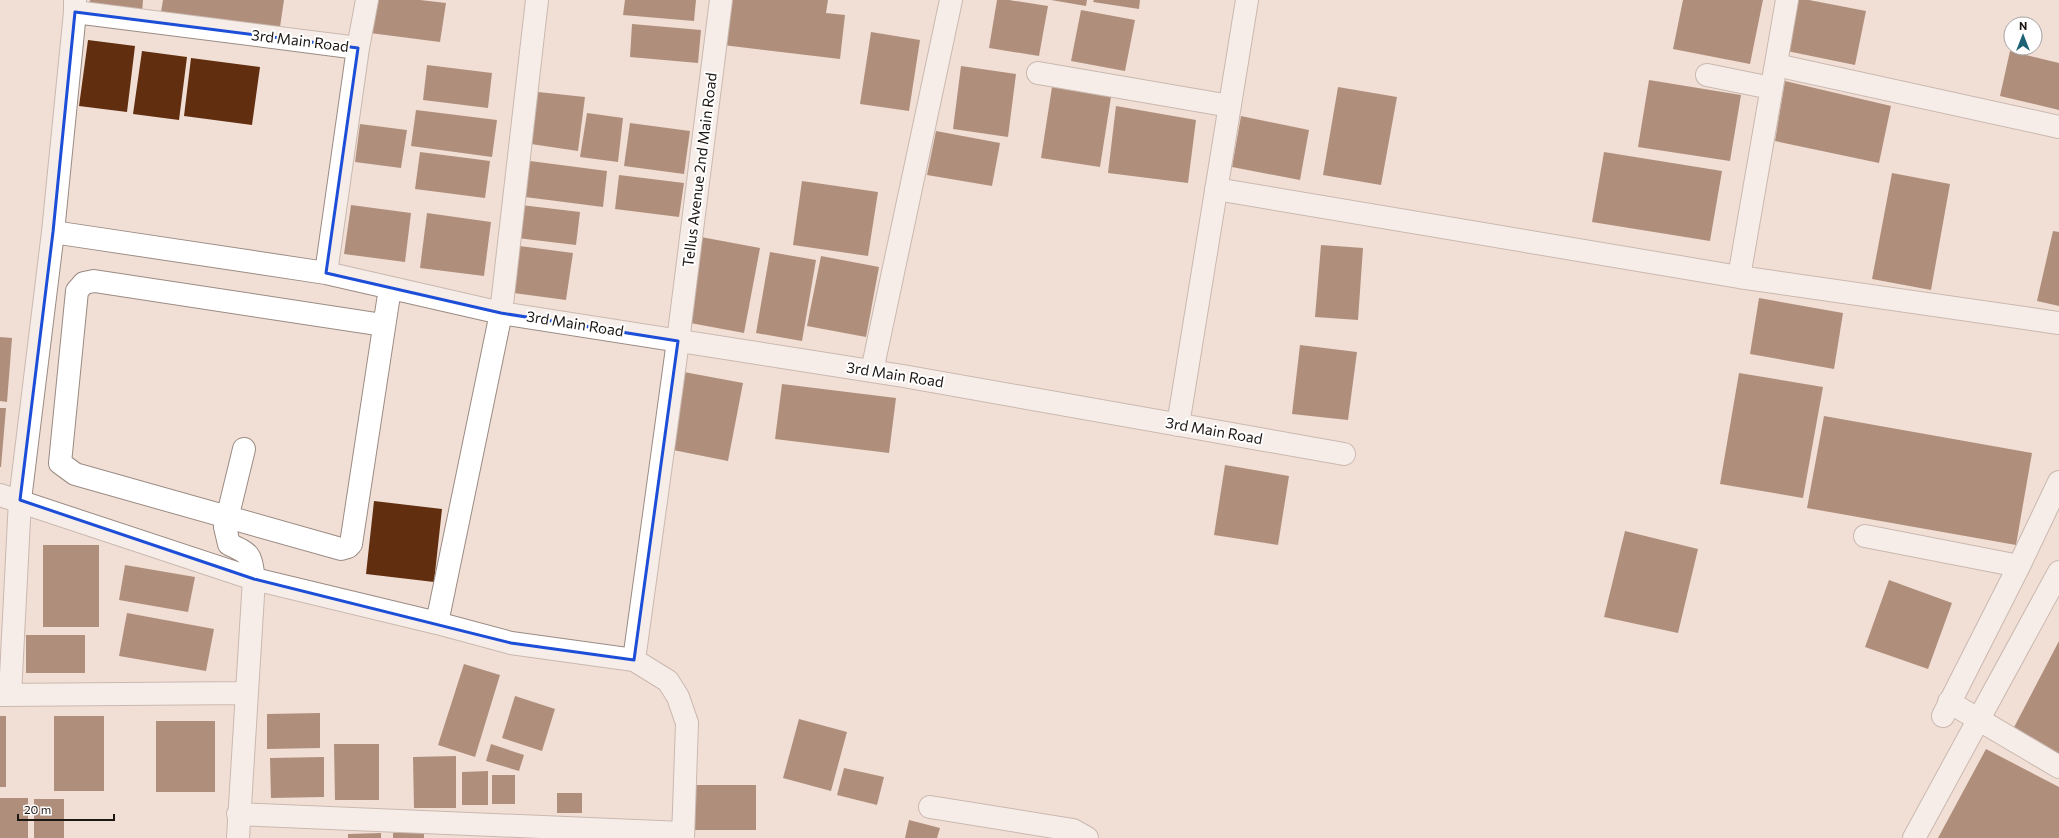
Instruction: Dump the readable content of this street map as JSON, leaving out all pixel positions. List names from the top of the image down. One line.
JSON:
{"streets":{"street":["3rd Main Road","Tellus Avenue 2nd Main Road"]},"crossings":[["3rd Main Road","Tellus Avenue 2nd Main Road"]],"scale_bar":"20 m","north":"top"}
